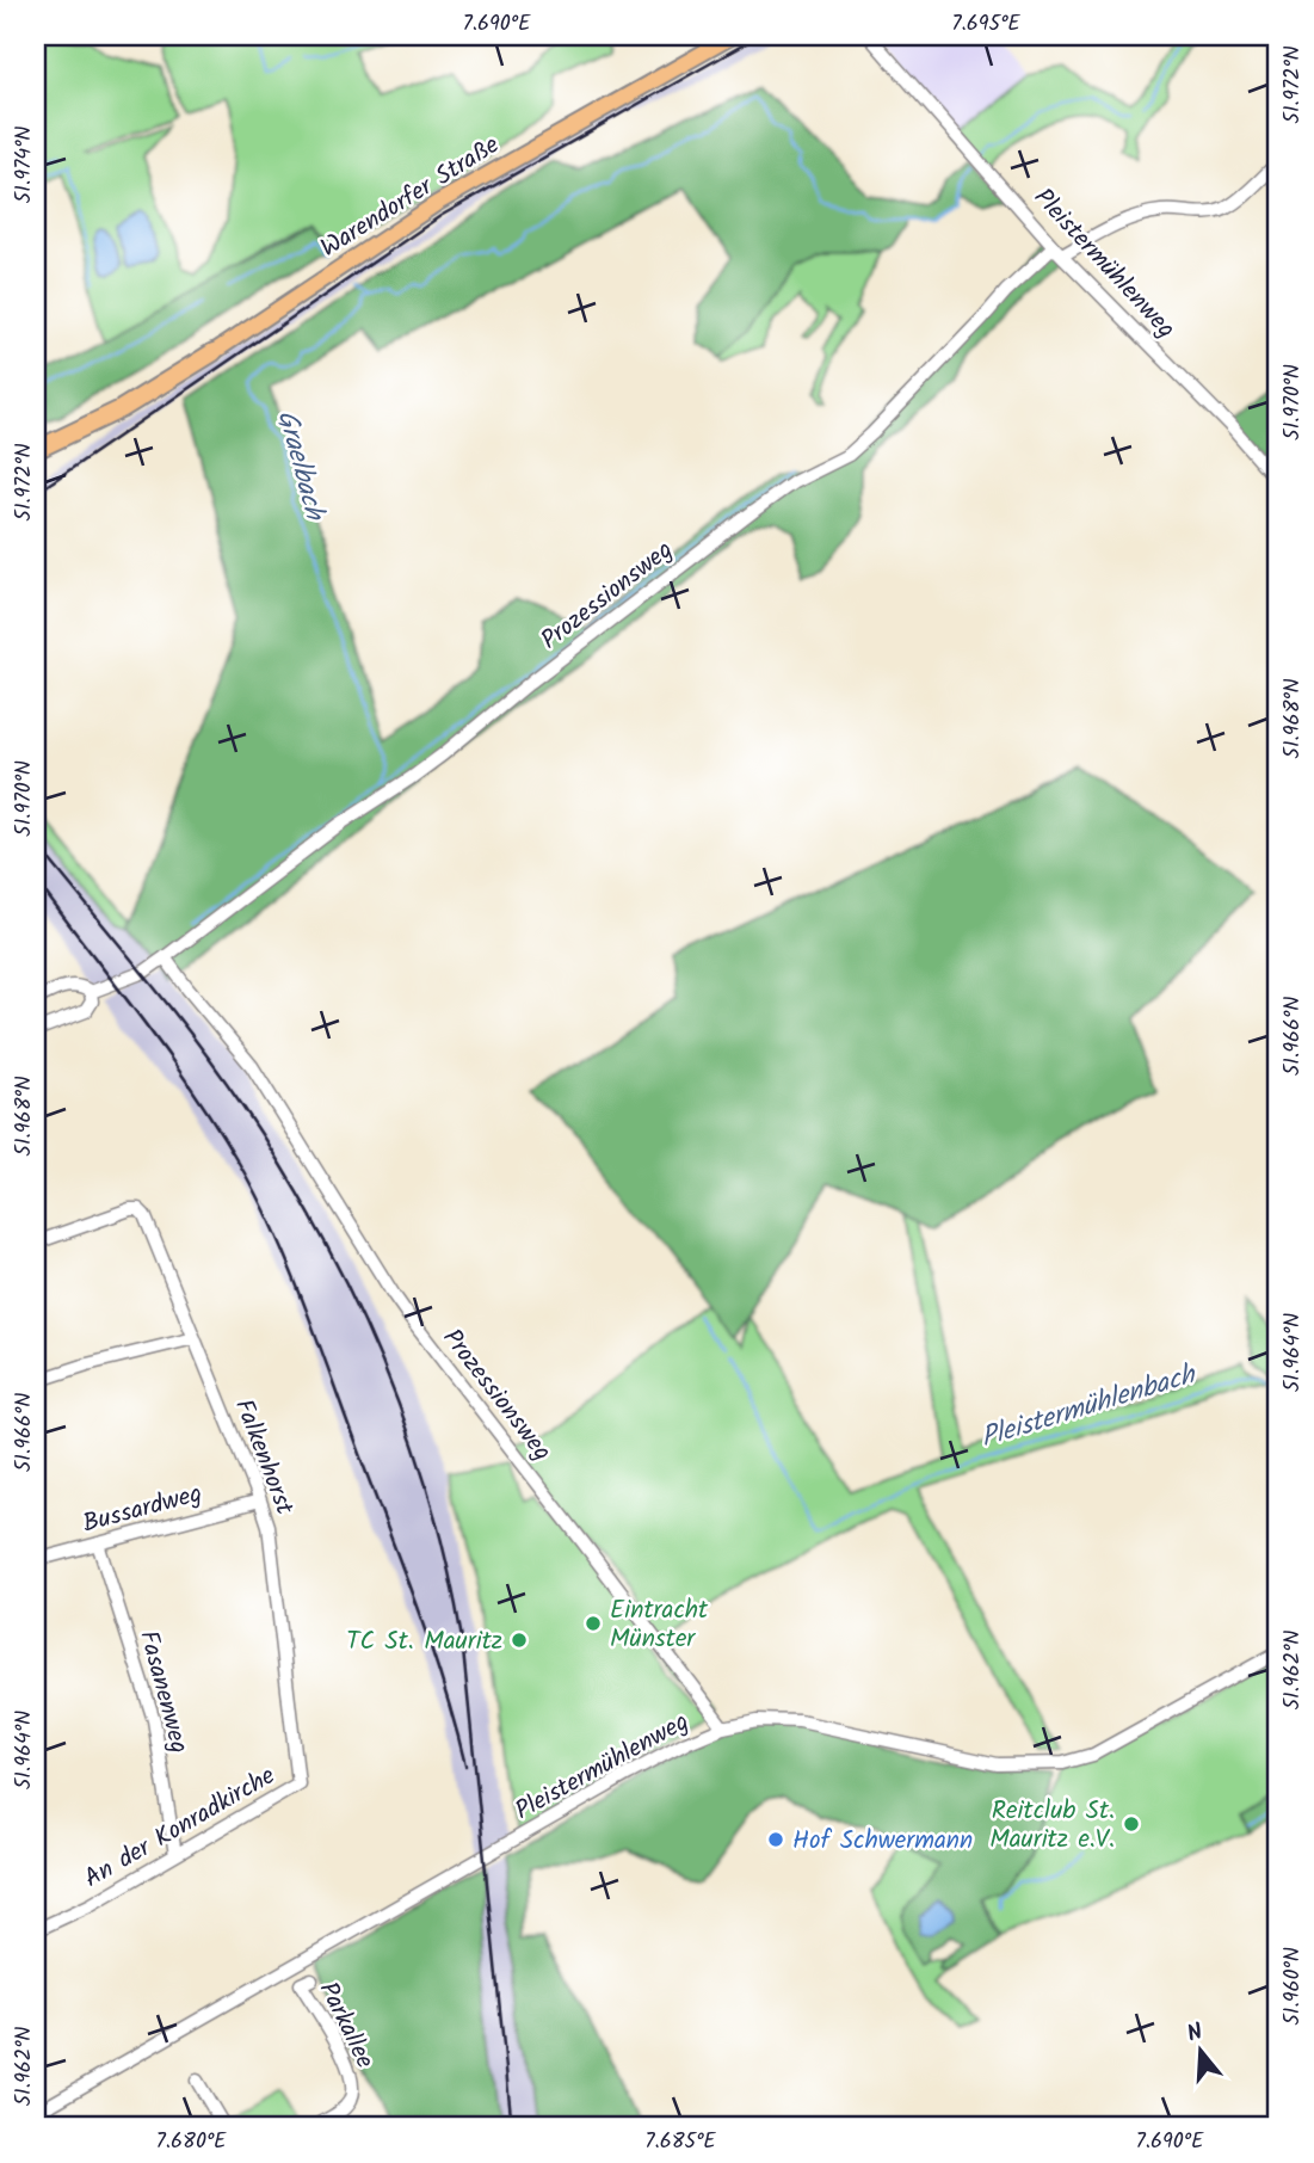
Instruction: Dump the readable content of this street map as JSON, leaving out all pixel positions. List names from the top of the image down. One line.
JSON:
{"streets":{"highway":["Warendorfer Straße"],"street":["Pleistermühlenweg","Prozessionsweg","Falkenhorst","Bussardweg","Fasanenweg","An der Konradkirche","Parkallee"]},"crossings":[["Pleistermühlenweg","Prozessionsweg"],["Falkenhorst","Bussardweg"],["Falkenhorst","An der Konradkirche"],["Bussardweg","Fasanenweg"],["Fasanenweg","An der Konradkirche"]],"water":["Graelbach","Pleistermühlenbach"],"places":["Eintracht Münster","TC St. Mauritz","Reitclub St. Mauritz e.V.","Hof Schwermann"],"north":"top","coordinates":["7.690°E","7.695°E","51.972°N","51.974°N","51.970°N","51.968°N","51.966°N","51.964°N","51.962°N","51.960°N","7.680°E","7.685°E"]}
